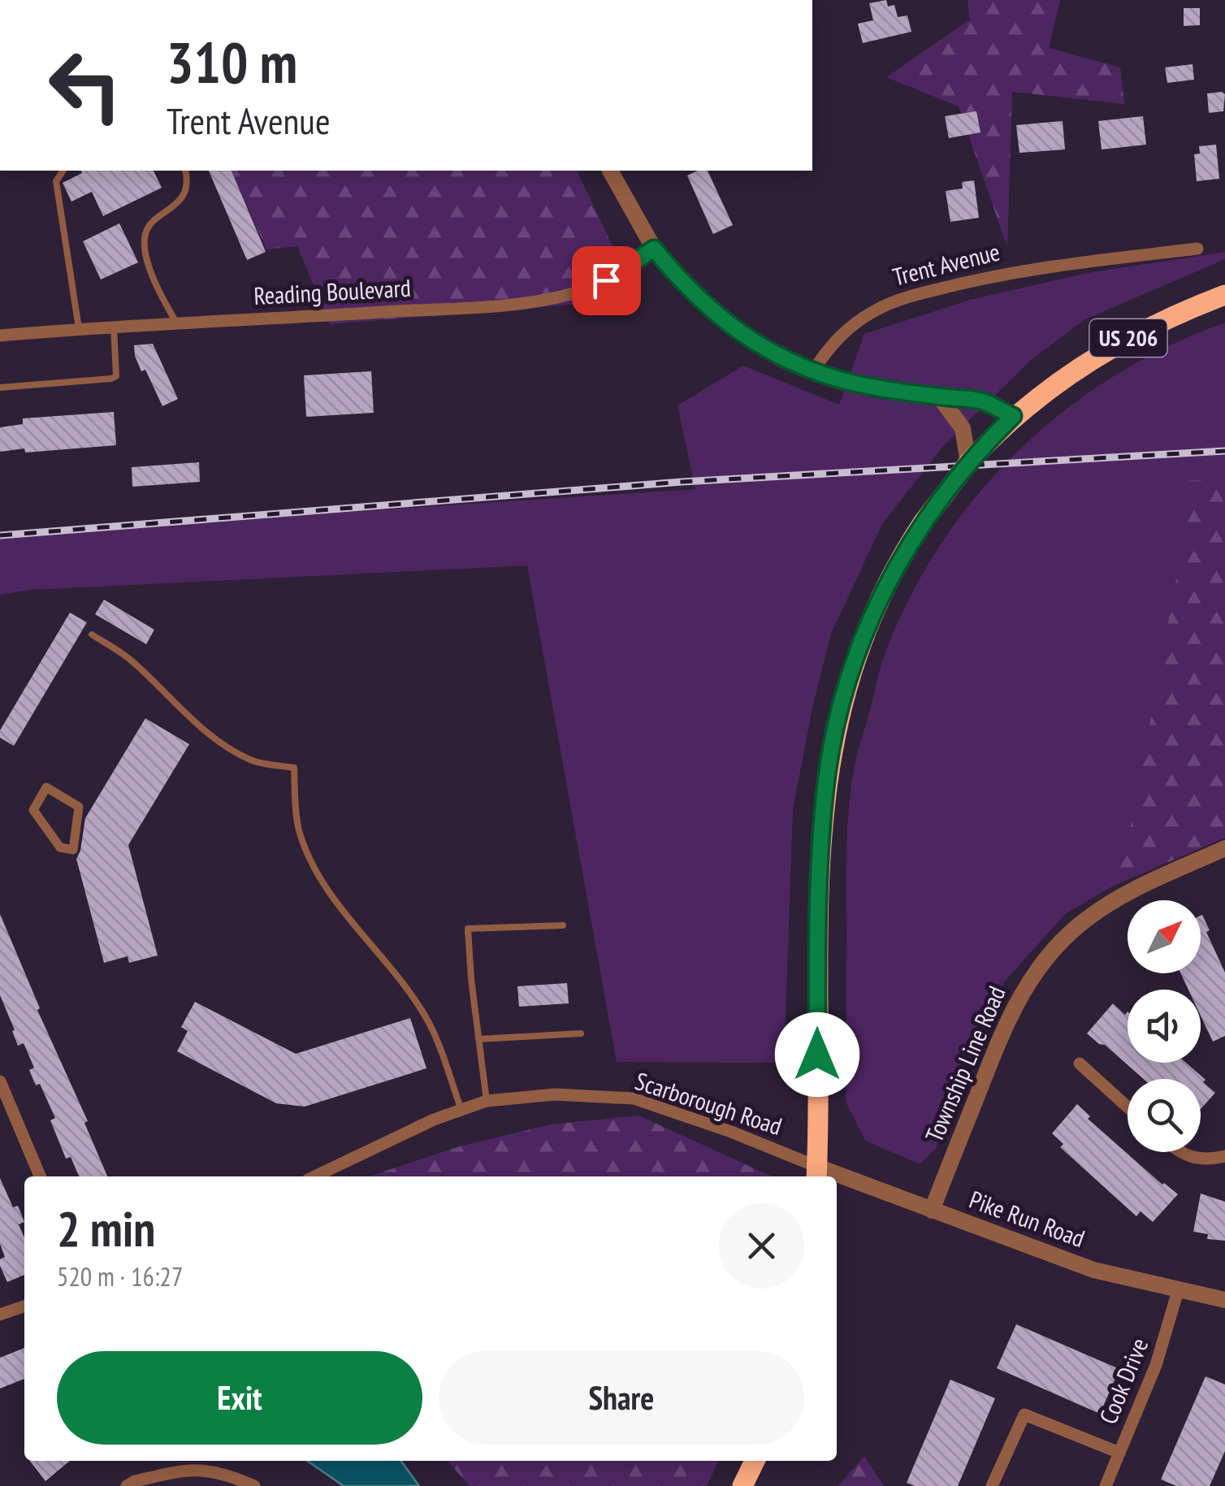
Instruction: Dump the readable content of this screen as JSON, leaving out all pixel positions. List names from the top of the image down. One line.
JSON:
{"streets":{"highway":["US 206"],"street":["Trent Avenue","Reading Boulevard","Township Line Road","Scarborough Road","Pike Run Road","Cook Drive"]},"crossings":[["US 206","Scarborough Road"],["Township Line Road","Pike Run Road"],["Pike Run Road","Cook Drive"]],"north":"top right","page":{"turn":["310 m","Trent Avenue"],"heading":["2 min","520 m · 16:27"],"buttons":["Exit","Share"]}}
